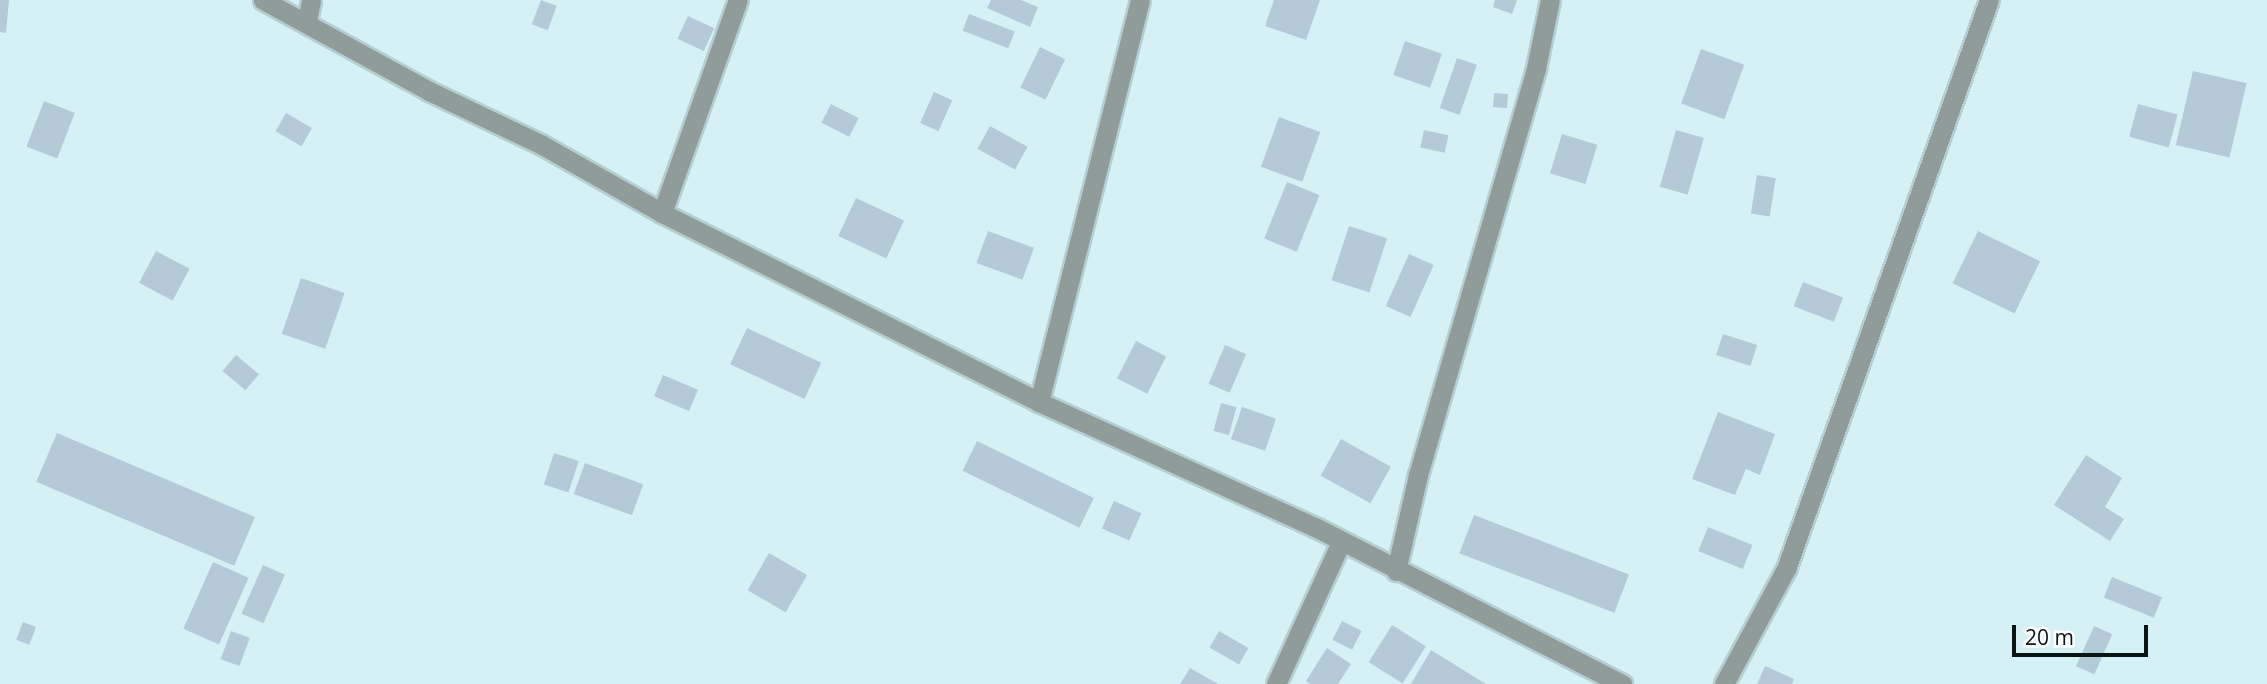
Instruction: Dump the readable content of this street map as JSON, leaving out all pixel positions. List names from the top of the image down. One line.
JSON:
{"scale_bar":"20 m"}
